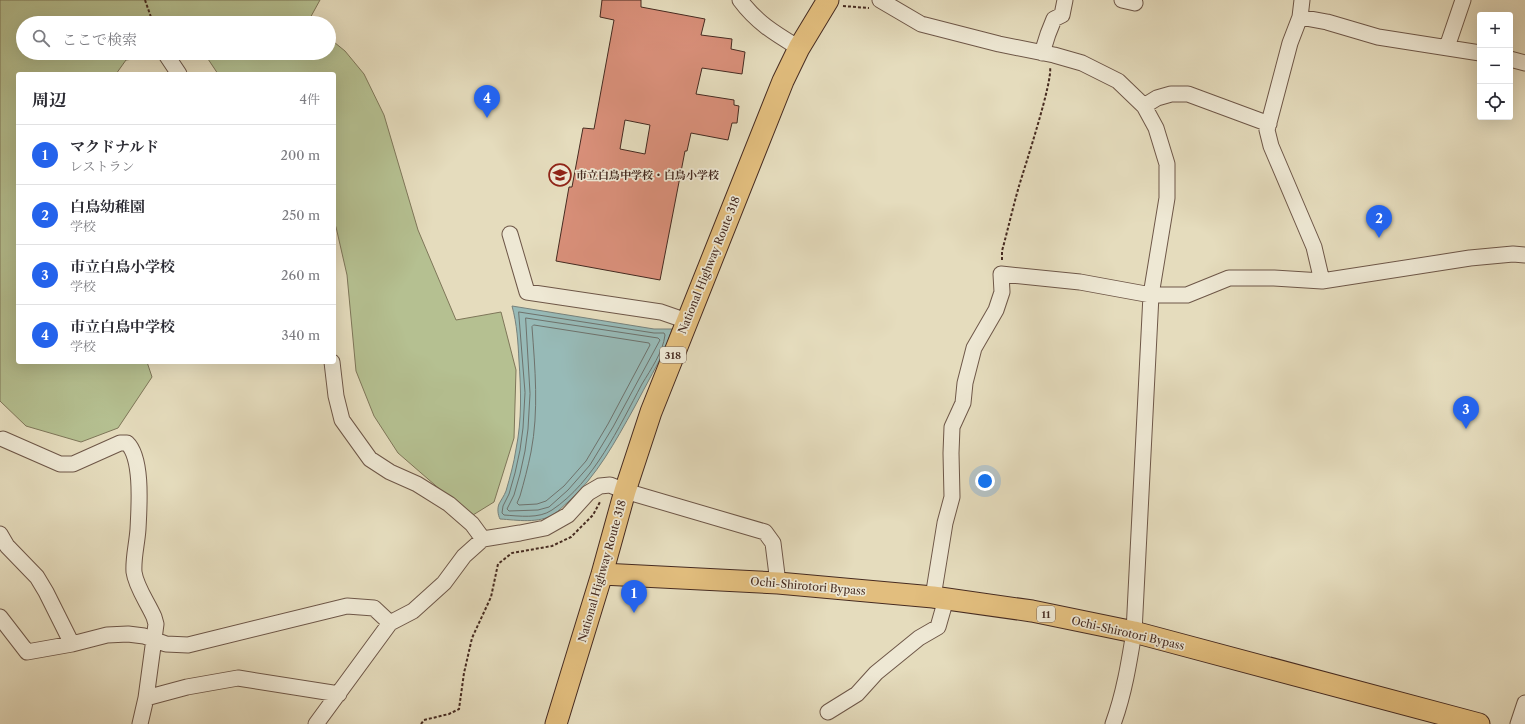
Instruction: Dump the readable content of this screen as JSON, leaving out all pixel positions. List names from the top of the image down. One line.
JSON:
{"streets":{"highway":["National Highway Route 318","318","Ochi-Shirotori Bypass","11"]},"crossings":[["National Highway Route 318","Ochi-Shirotori Bypass"]],"places":{"school or university":["市立白鳥中学校・白鳥小学校"]},"page":{"map_buttons":["+","−"],"search":"ここで検索","heading":["周辺","4件"],"pins":["4","2","3","1"],"list":[{"mark":"1","name":"マクドナルド","note":"レストラン","value":"200 m"},{"mark":"2","name":"白鳥幼稚園","note":"学校","value":"250 m"},{"mark":"3","name":"市立白鳥小学校","note":"学校","value":"260 m"},{"mark":"4","name":"市立白鳥中学校","note":"学校","value":"340 m"}]}}
